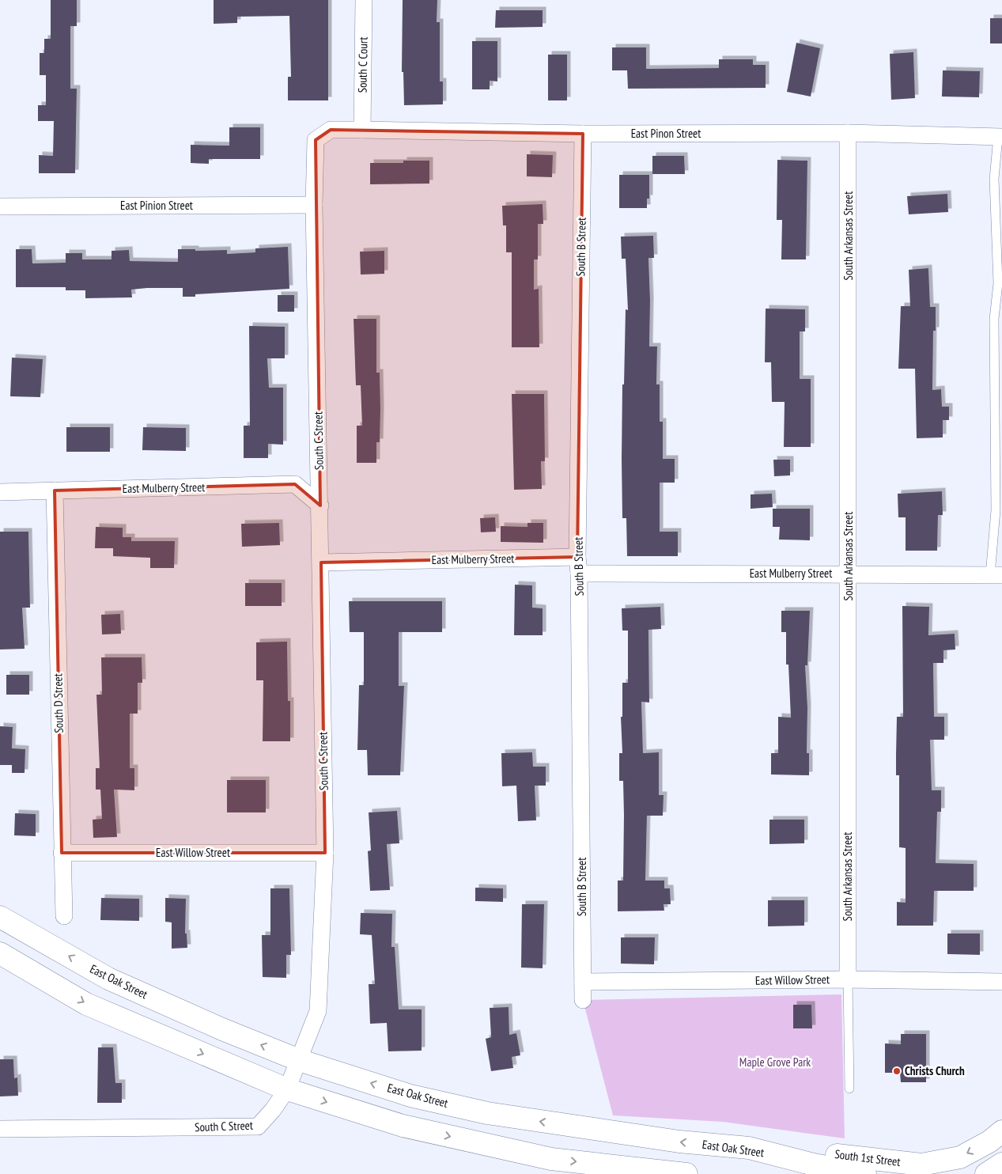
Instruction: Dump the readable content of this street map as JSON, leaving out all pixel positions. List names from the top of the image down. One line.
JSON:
{"streets":{"street":["South C Court","East Pinon Street","East Pinion Street","South Arkansas Street","South B Street","South C Street","East Mulberry Street","South D Street","East Willow Street","East Oak Street","South 1st Street"]},"crossings":[["South C Court","East Pinon Street"],["East Pinon Street","South Arkansas Street"],["East Pinon Street","South B Street"],["East Pinon Street","South C Street"],["East Pinion Street","South C Street"],["South Arkansas Street","East Mulberry Street"],["South Arkansas Street","East Willow Street"],["South B Street","East Mulberry Street"],["South B Street","East Willow Street"],["South C Street","East Mulberry Street"],["South C Street","East Willow Street"],["South C Street","East Oak Street"],["East Mulberry Street","South D Street"],["South D Street","East Willow Street"],["East Oak Street","South 1st Street"]],"one_way":["South 1st Street"],"parks":["Maple Grove Park"],"places":["Christs Church"]}
